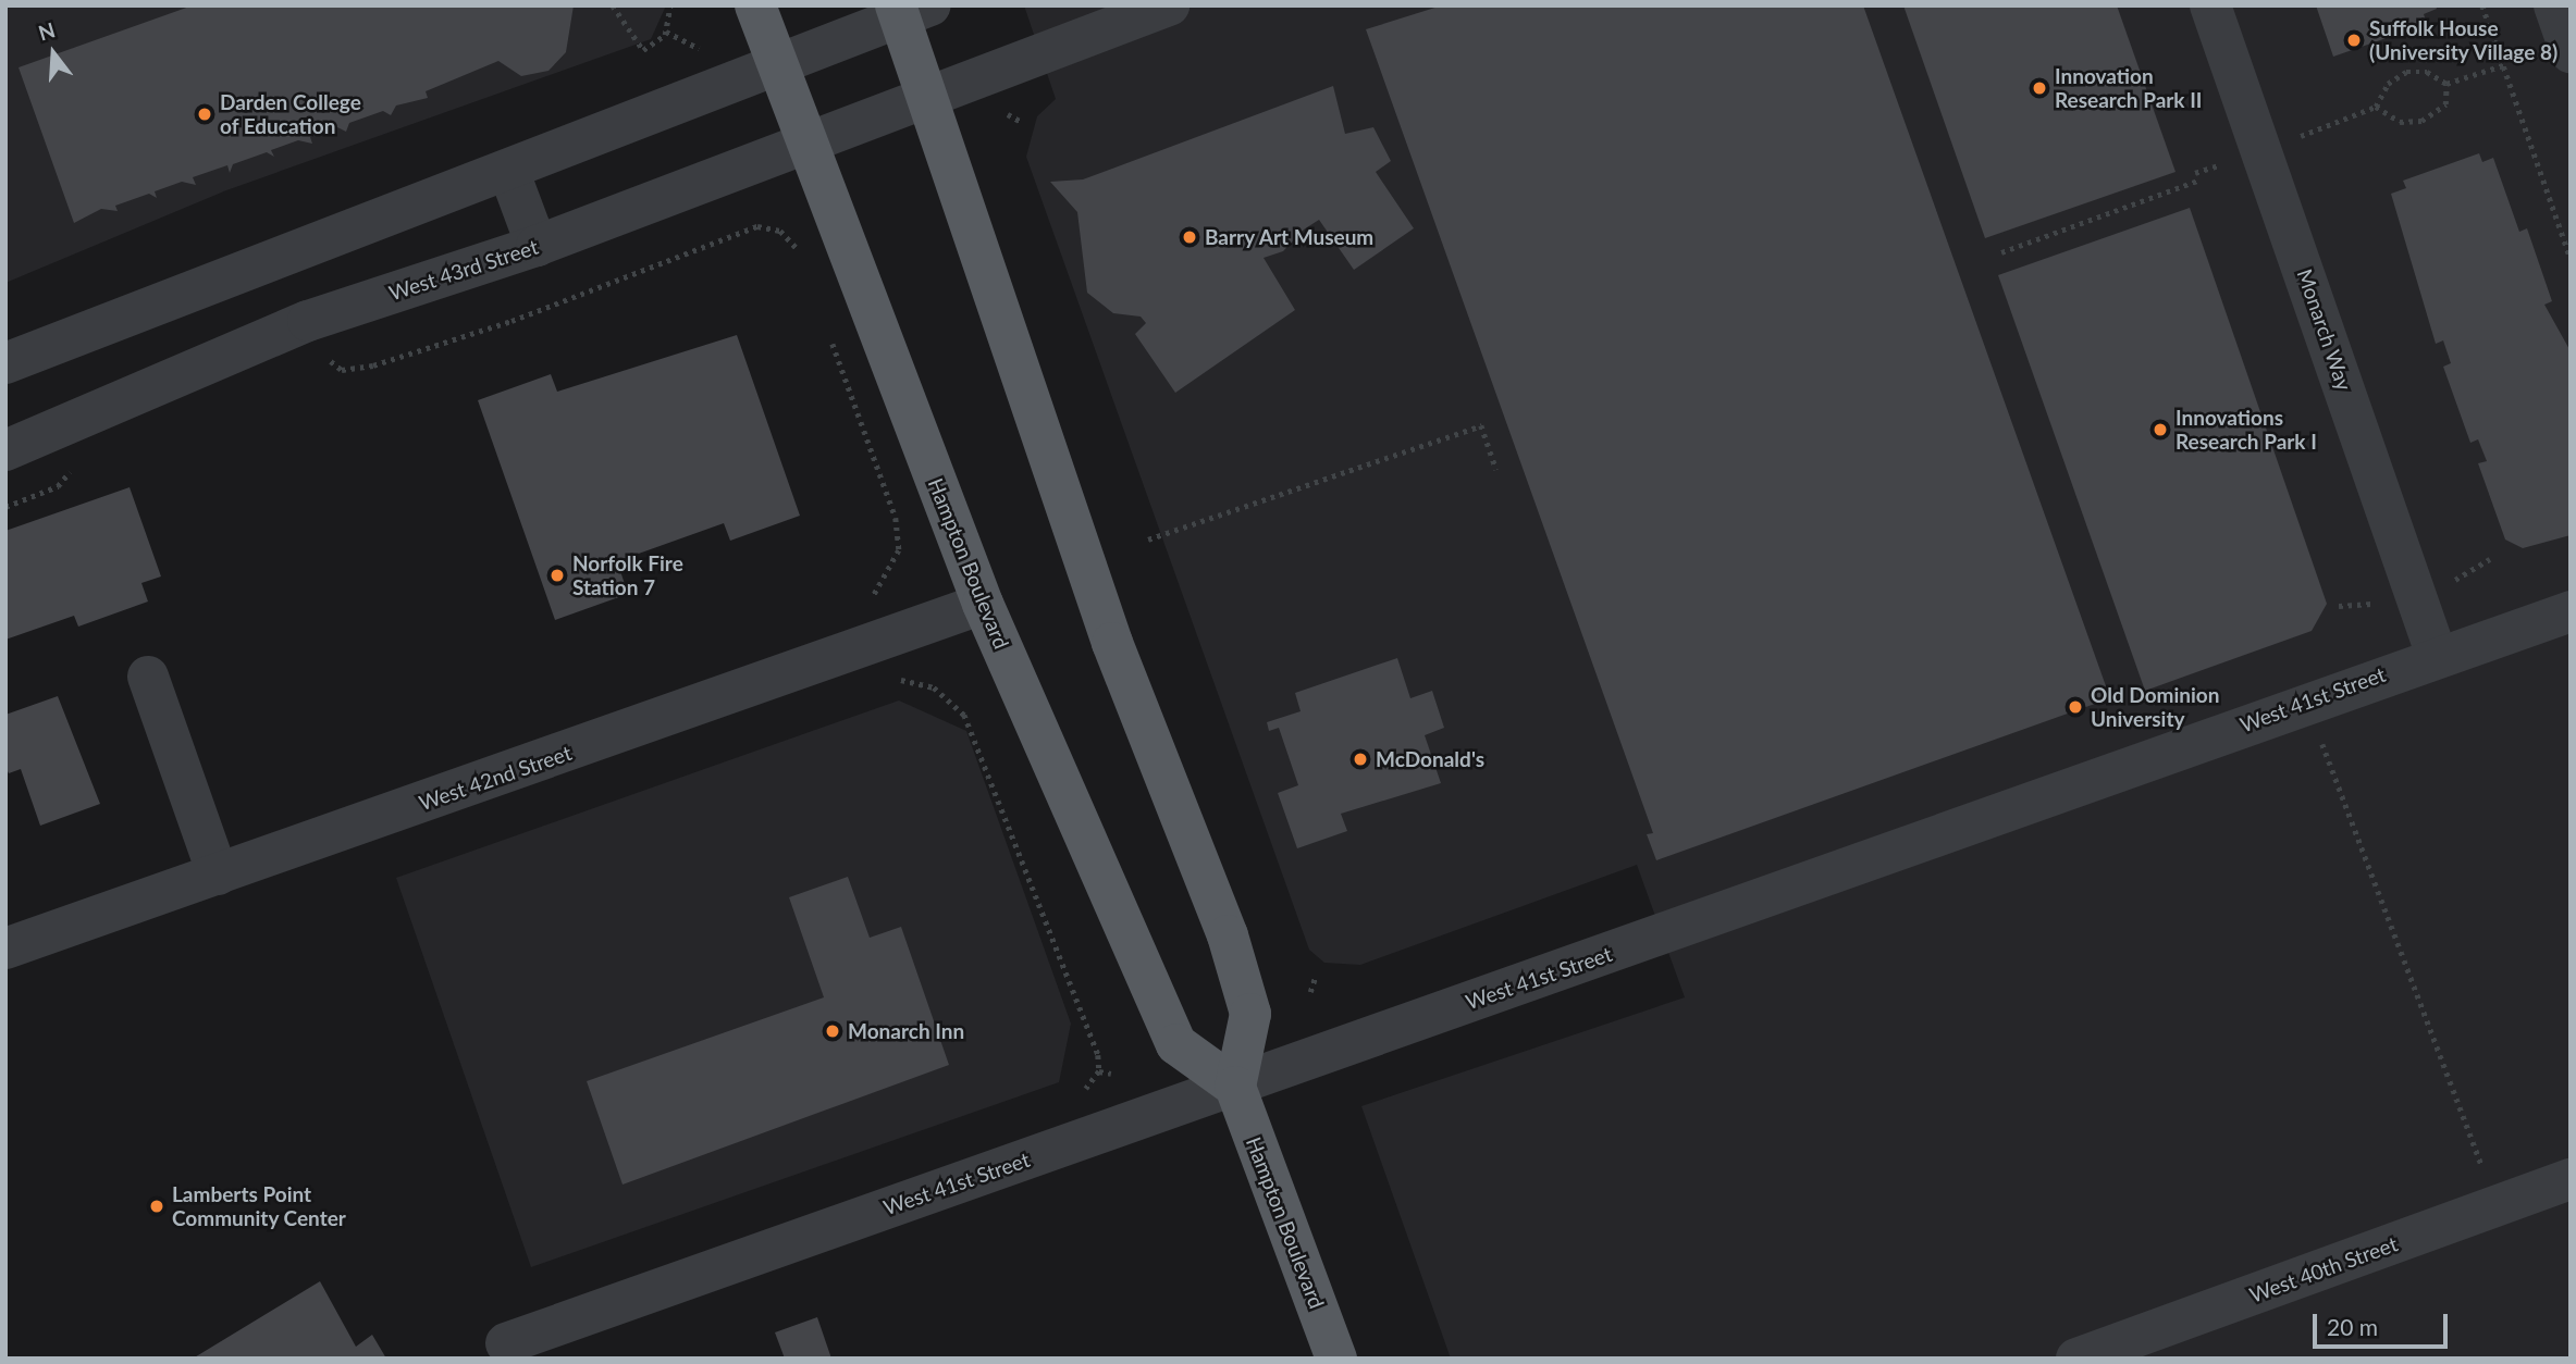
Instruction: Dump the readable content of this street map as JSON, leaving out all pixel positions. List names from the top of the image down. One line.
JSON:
{"streets":{"main road":["Hampton Boulevard"],"street":["West 43rd Street","Monarch Way","West 41st Street","West 42nd Street","West 40th Street"]},"crossings":[["West 43rd Street","Hampton Boulevard"],["Monarch Way","West 41st Street"],["Hampton Boulevard","West 41st Street"],["Hampton Boulevard","West 42nd Street"]],"places":["Suffolk House (University Village 8)","Innovation Research Park II","Darden College of Education","Barry Art Museum","Innovations Research Park I","Norfolk Fire Station 7","Old Dominion University","McDonald's","Monarch Inn","Lamberts Point Community Center"],"scale_bar":"20 m","north":"top"}
